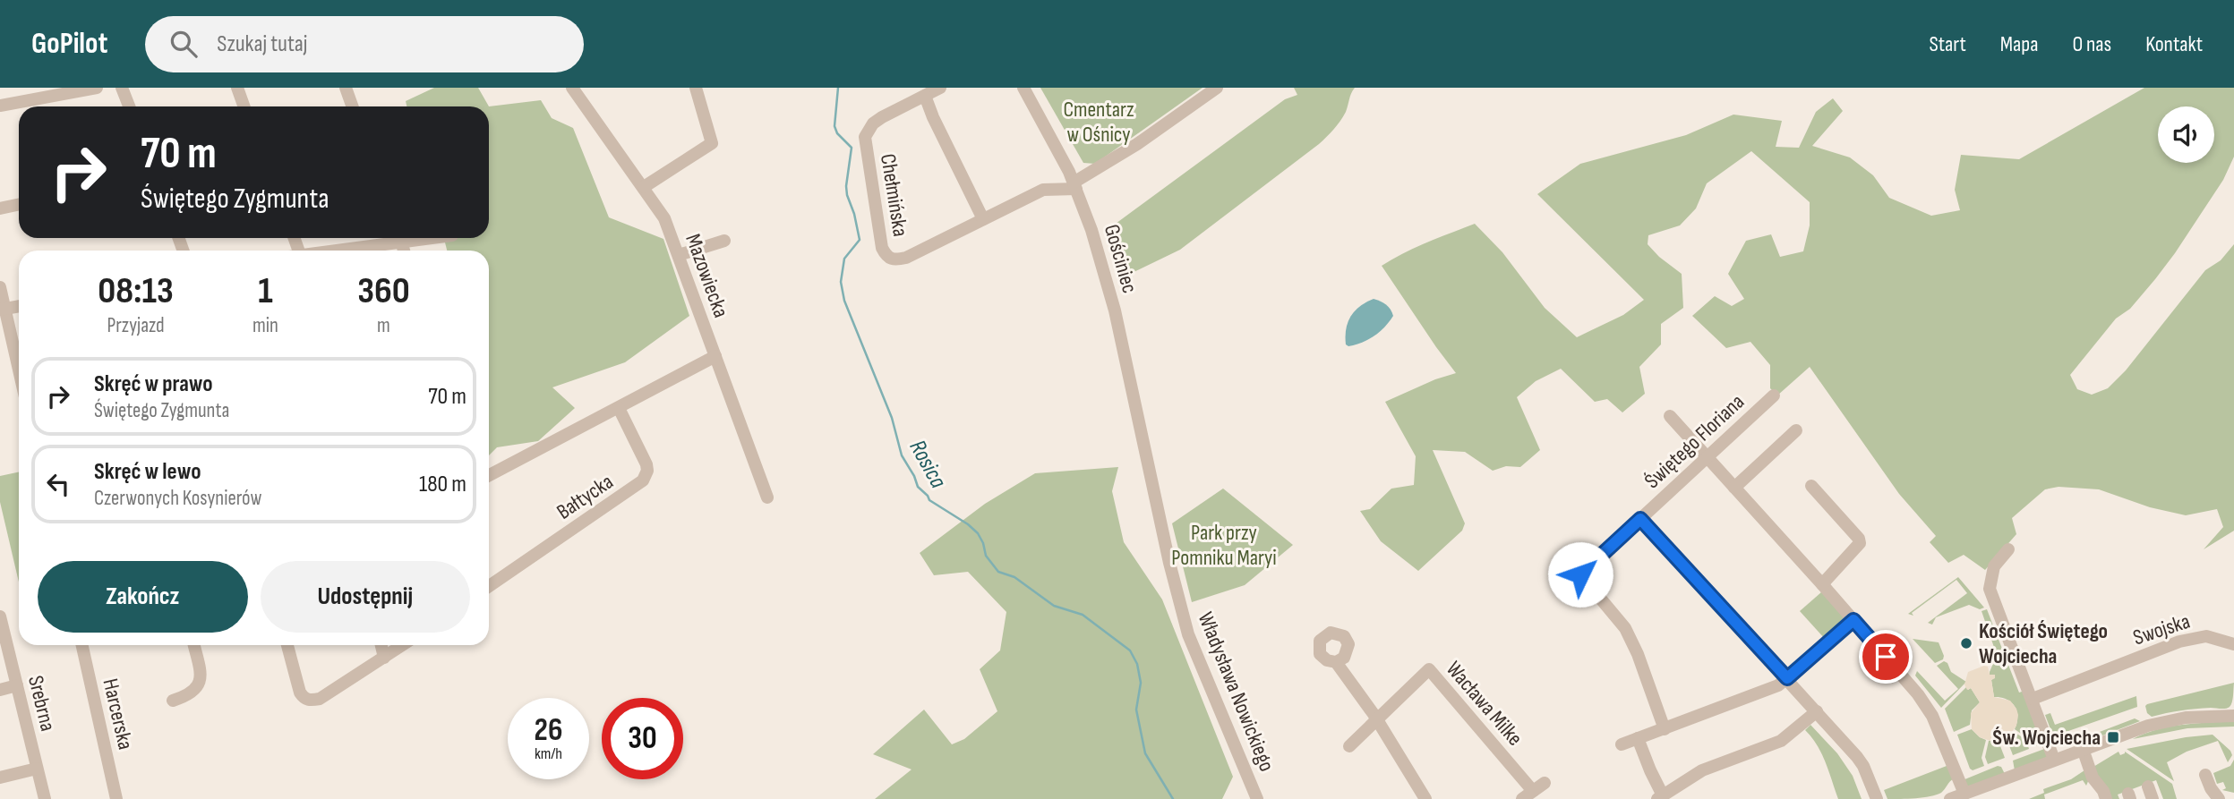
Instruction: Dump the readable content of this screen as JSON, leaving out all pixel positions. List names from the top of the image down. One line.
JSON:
{"streets":{"street":["Chełmińska","Gościniec","Mazowiecka","Świętego Floriana","Bałtycka","Swojska","Władysława Nowickiego","Srebrna","Wacława Milke","Harcerska"]},"crossings":[["Chełmińska","Gościniec"],["Gościniec","Władysława Nowickiego"]],"water":["Rosica"],"parks":["Cmentarz w Ośnicy","Park przy Pomniku Maryi"],"places":{"other":["Kościół Świętego Wojciecha"],"transit":["Św. Wojciecha"]},"page":{"header":"GoPilot","search":"Szukaj tutaj","nav":["Start","Mapa","O nas","Kontakt"],"turn":["70 m","Świętego Zygmunta"],"eta":["08:13","Przyjazd","1","min","360","m"],"list":[{"name":"Skręć w prawo","note":"Świętego Zygmunta","value":"70 m"},{"name":"Skręć w lewo","note":"Czerwonych Kosynierów","value":"180 m"}],"buttons":["Zakończ","Udostępnij"],"speed":"26 km/h","limit":"30"}}
